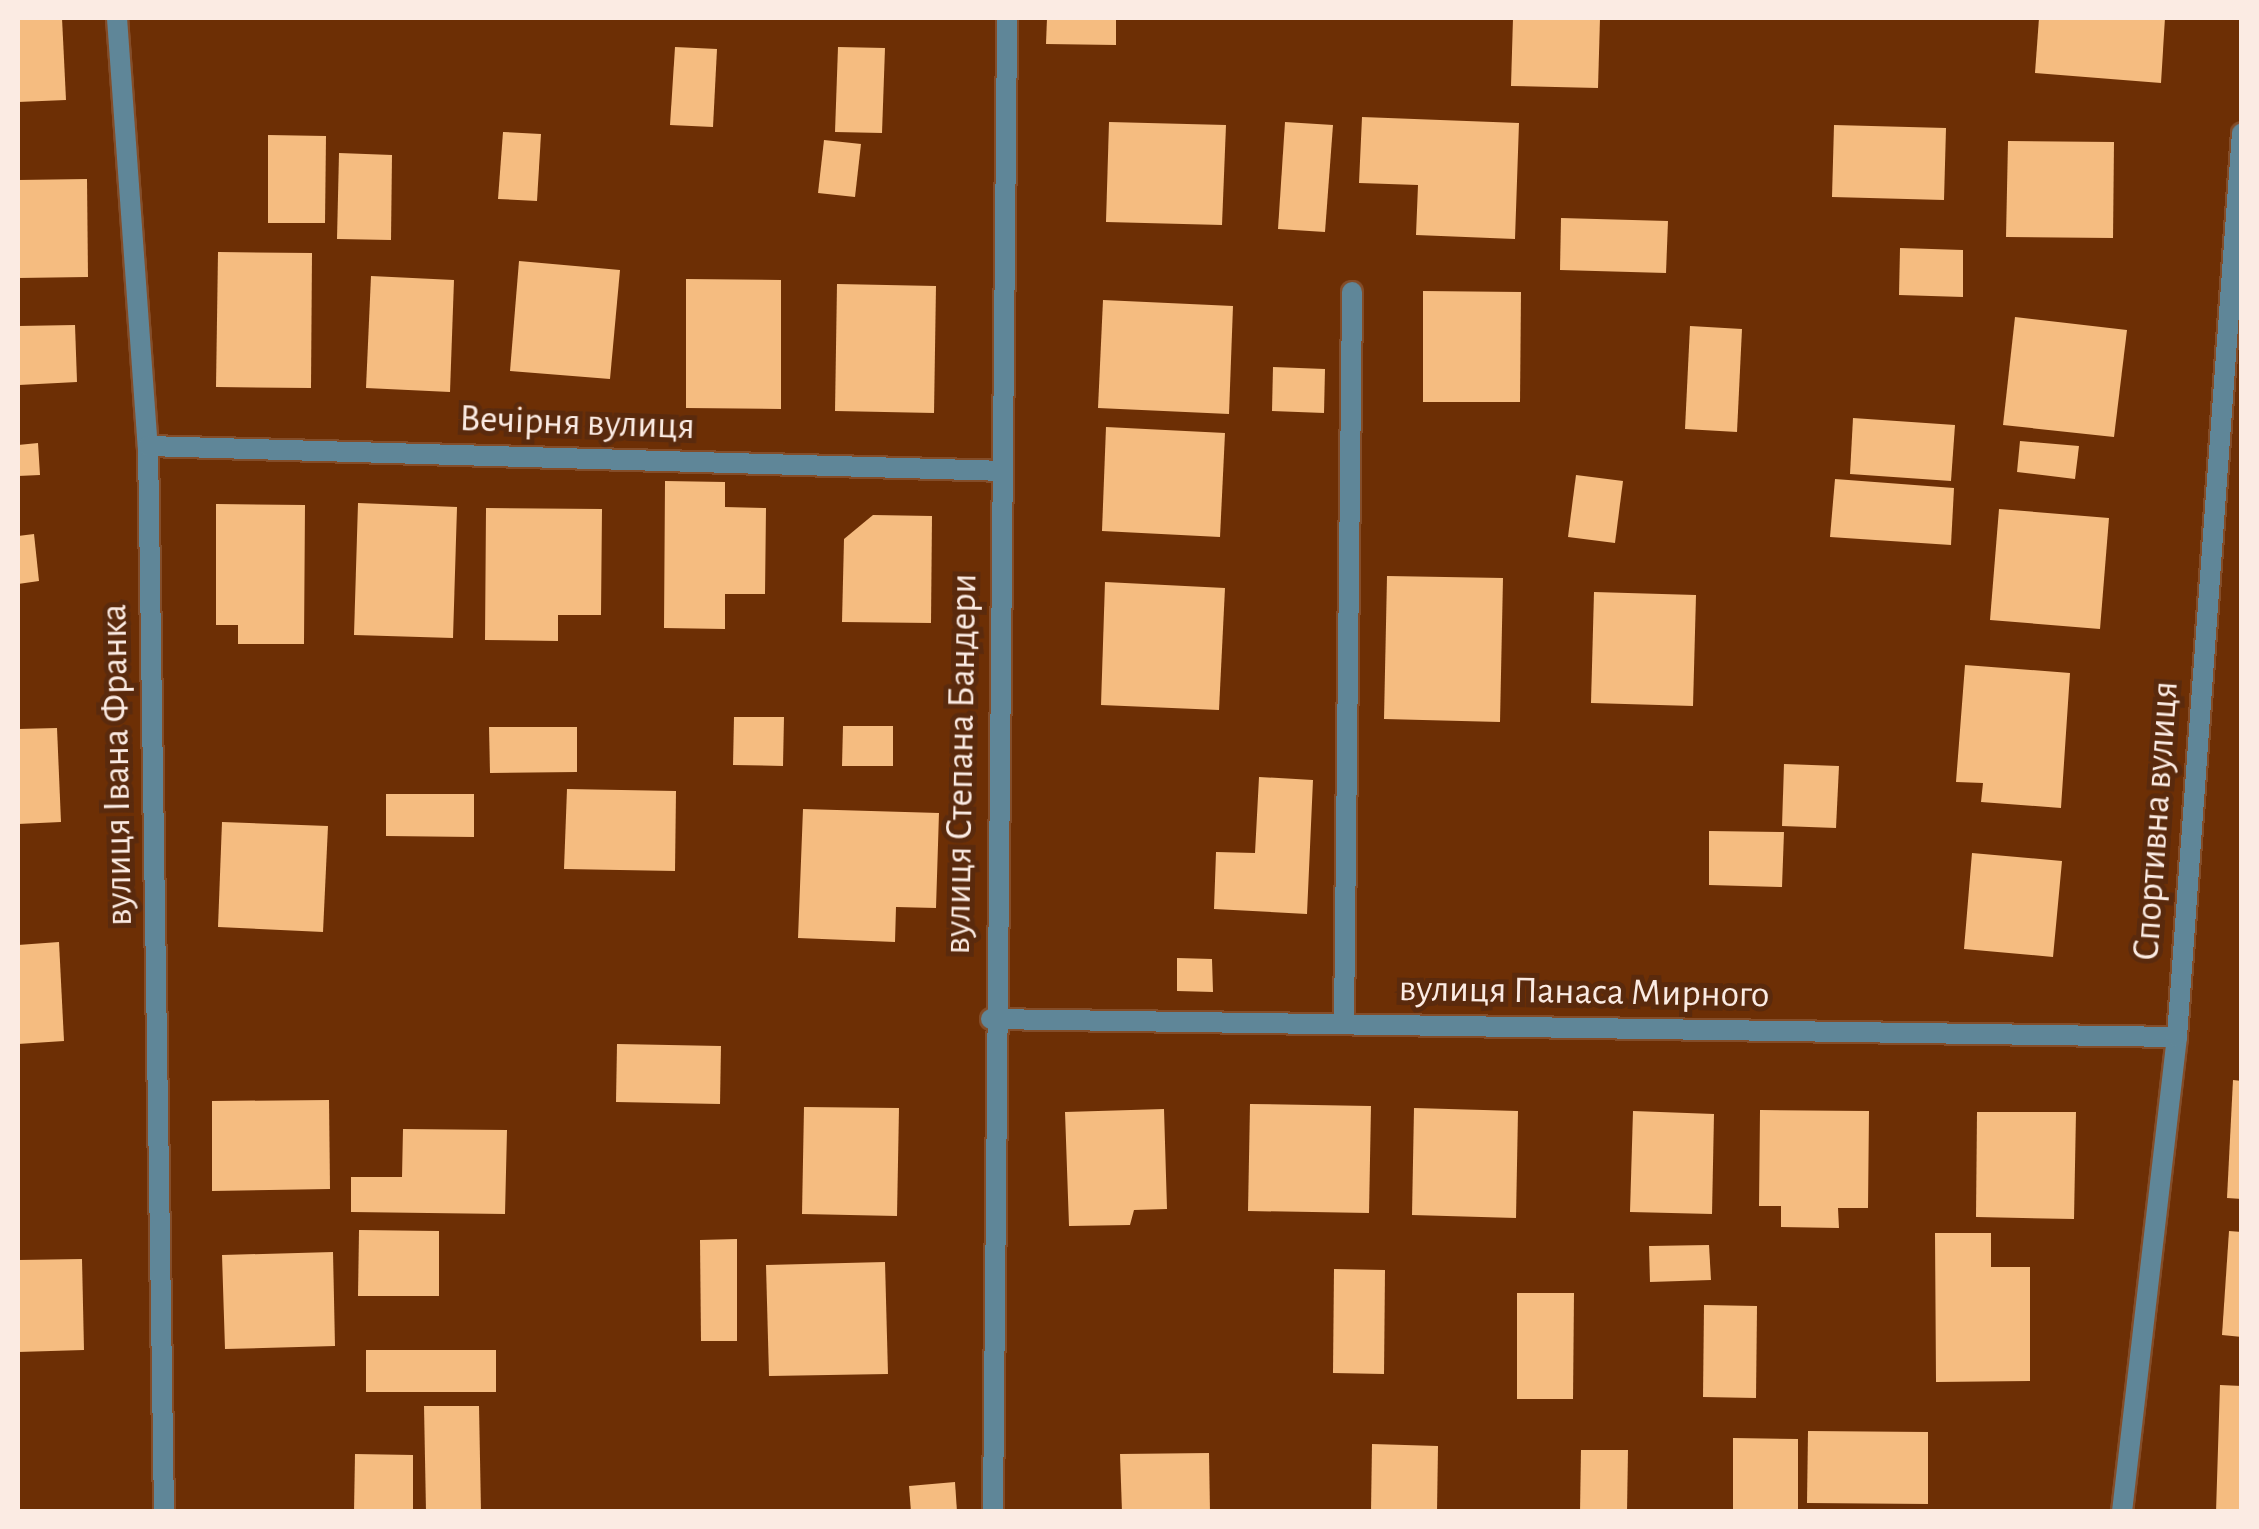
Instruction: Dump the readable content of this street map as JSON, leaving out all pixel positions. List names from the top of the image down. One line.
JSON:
{"streets":{"street":["Вечірня вулиця","вулиця Степана Бандери","вулиця Івана Франка","Спортивна вулиця","вулиця Панаса Мирного"]},"crossings":[["Вечірня вулиця","вулиця Степана Бандери"],["Вечірня вулиця","вулиця Івана Франка"],["вулиця Степана Бандери","вулиця Панаса Мирного"],["Спортивна вулиця","вулиця Панаса Мирного"]]}
